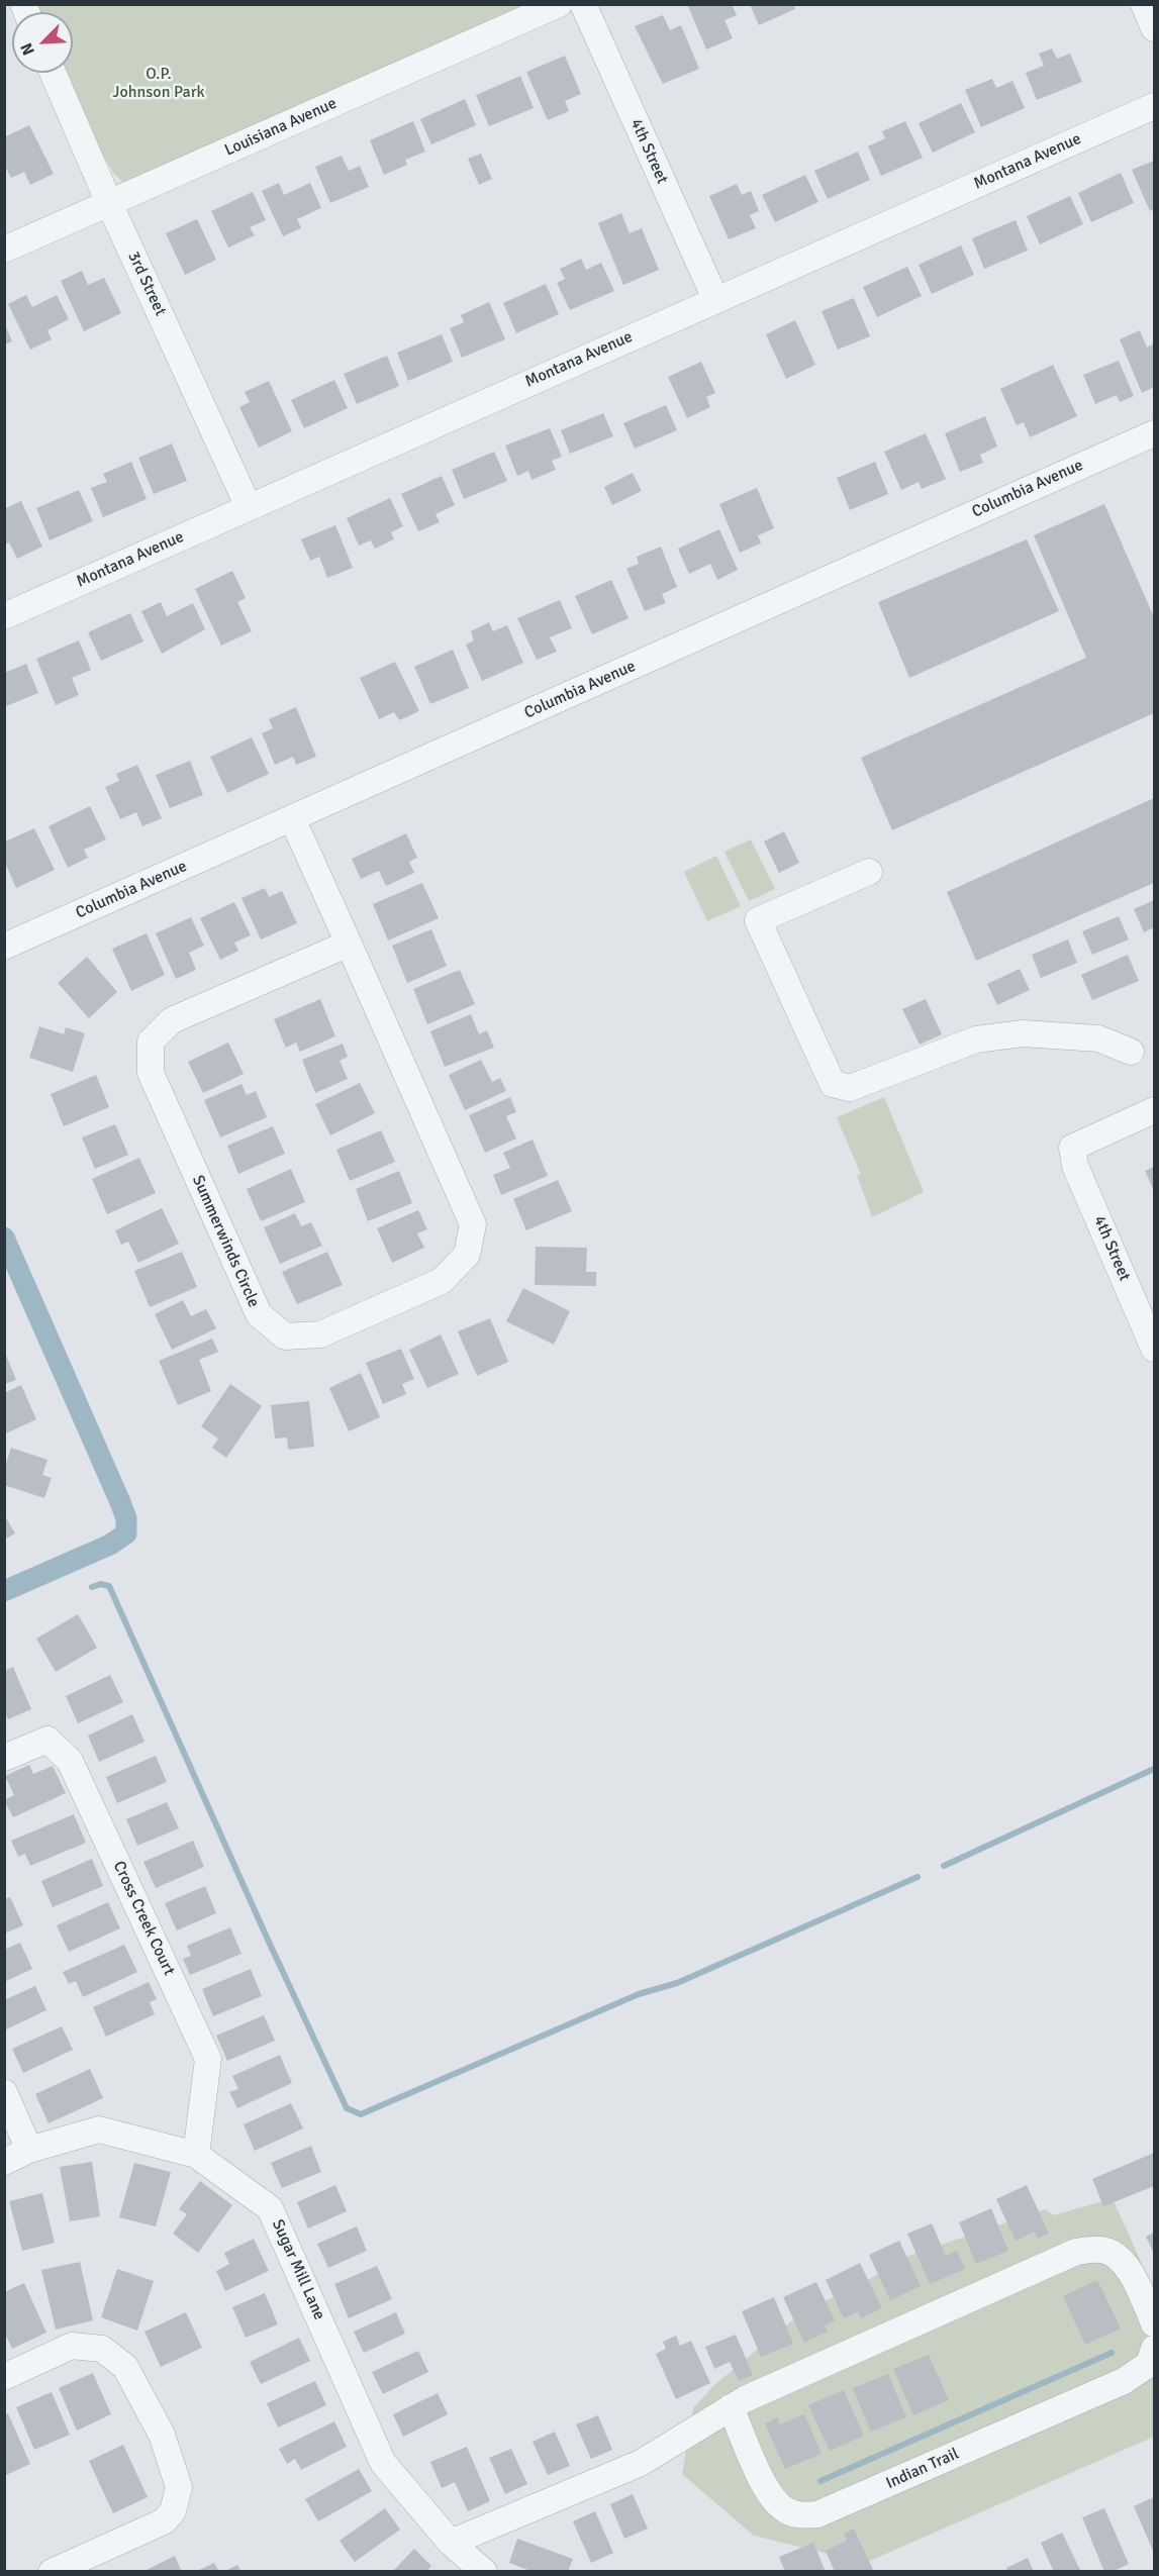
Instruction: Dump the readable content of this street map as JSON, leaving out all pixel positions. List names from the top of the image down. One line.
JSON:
{"streets":{"street":["Louisiana Avenue","4th Street","Montana Avenue","3rd Street","Columbia Avenue","Summerwinds Circle","Cross Creek Court","Sugar Mill Lane","Indian Trail"]},"crossings":[["Louisiana Avenue","3rd Street"],["4th Street","Montana Avenue"],["Montana Avenue","3rd Street"],["Columbia Avenue","Summerwinds Circle"],["Cross Creek Court","Sugar Mill Lane"]],"parks":["O.P. Johnson Park"],"north":"bottom left"}
